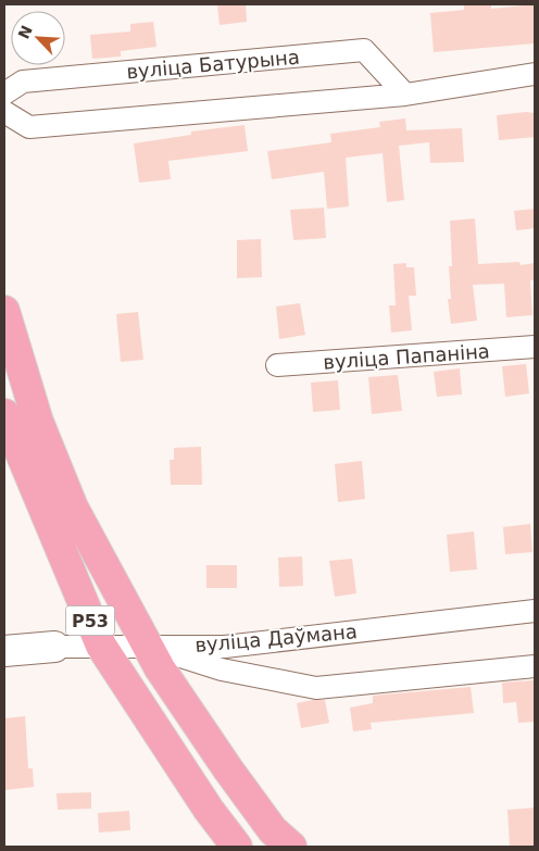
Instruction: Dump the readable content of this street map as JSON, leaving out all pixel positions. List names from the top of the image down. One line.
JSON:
{"streets":{"main road":["Р53"],"street":["вуліца Батурына","вуліца Папаніна","вуліца Даўмана"]},"crossings":[["Р53","вуліца Даўмана"]],"north":"top left"}
